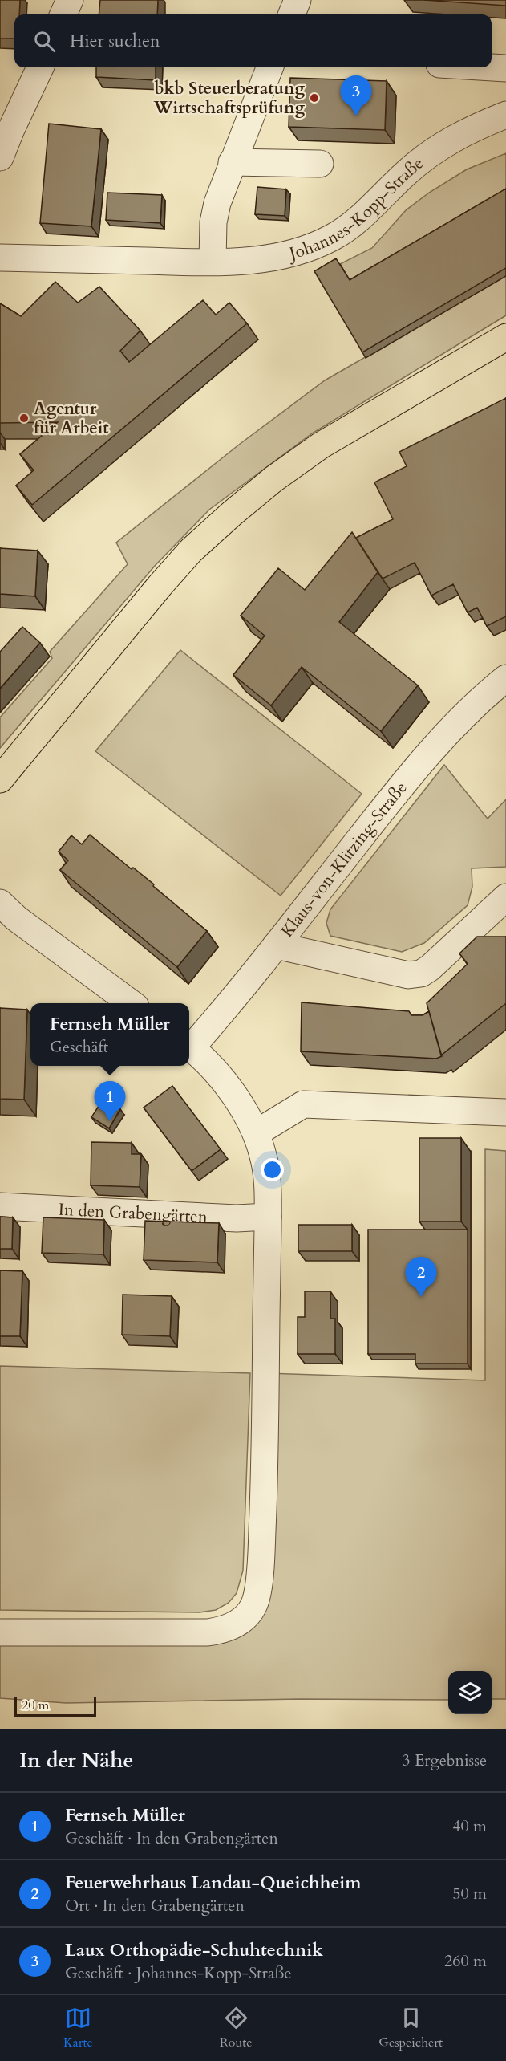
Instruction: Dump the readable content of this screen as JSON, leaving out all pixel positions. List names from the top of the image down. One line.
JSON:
{"streets":{"street":["Johannes-Kopp-Straße","Klaus-von-Klitzing-Straße","In den Grabengärten"]},"places":["bkb Steuerberatung Wirtschaftsprüfung","Agentur für Arbeit"],"scale_bar":"20 m","page":{"search":"Hier suchen","pins":["3","1","2"],"popup":["Fernseh Müller","Geschäft"],"scale":"20 m","heading":["In der Nähe","3 Ergebnisse"],"list":[{"mark":"1","name":"Fernseh Müller","note":"Geschäft · In den Grabengärten","value":"40 m"},{"mark":"2","name":"Feuerwehrhaus Landau-Queichheim","note":"Ort · In den Grabengärten","value":"50 m"},{"mark":"3","name":"Laux Orthopädie-Schuhtechnik","note":"Geschäft · Johannes-Kopp-Straße","value":"260 m"}],"nav":["Karte","Route","Gespeichert"]}}
